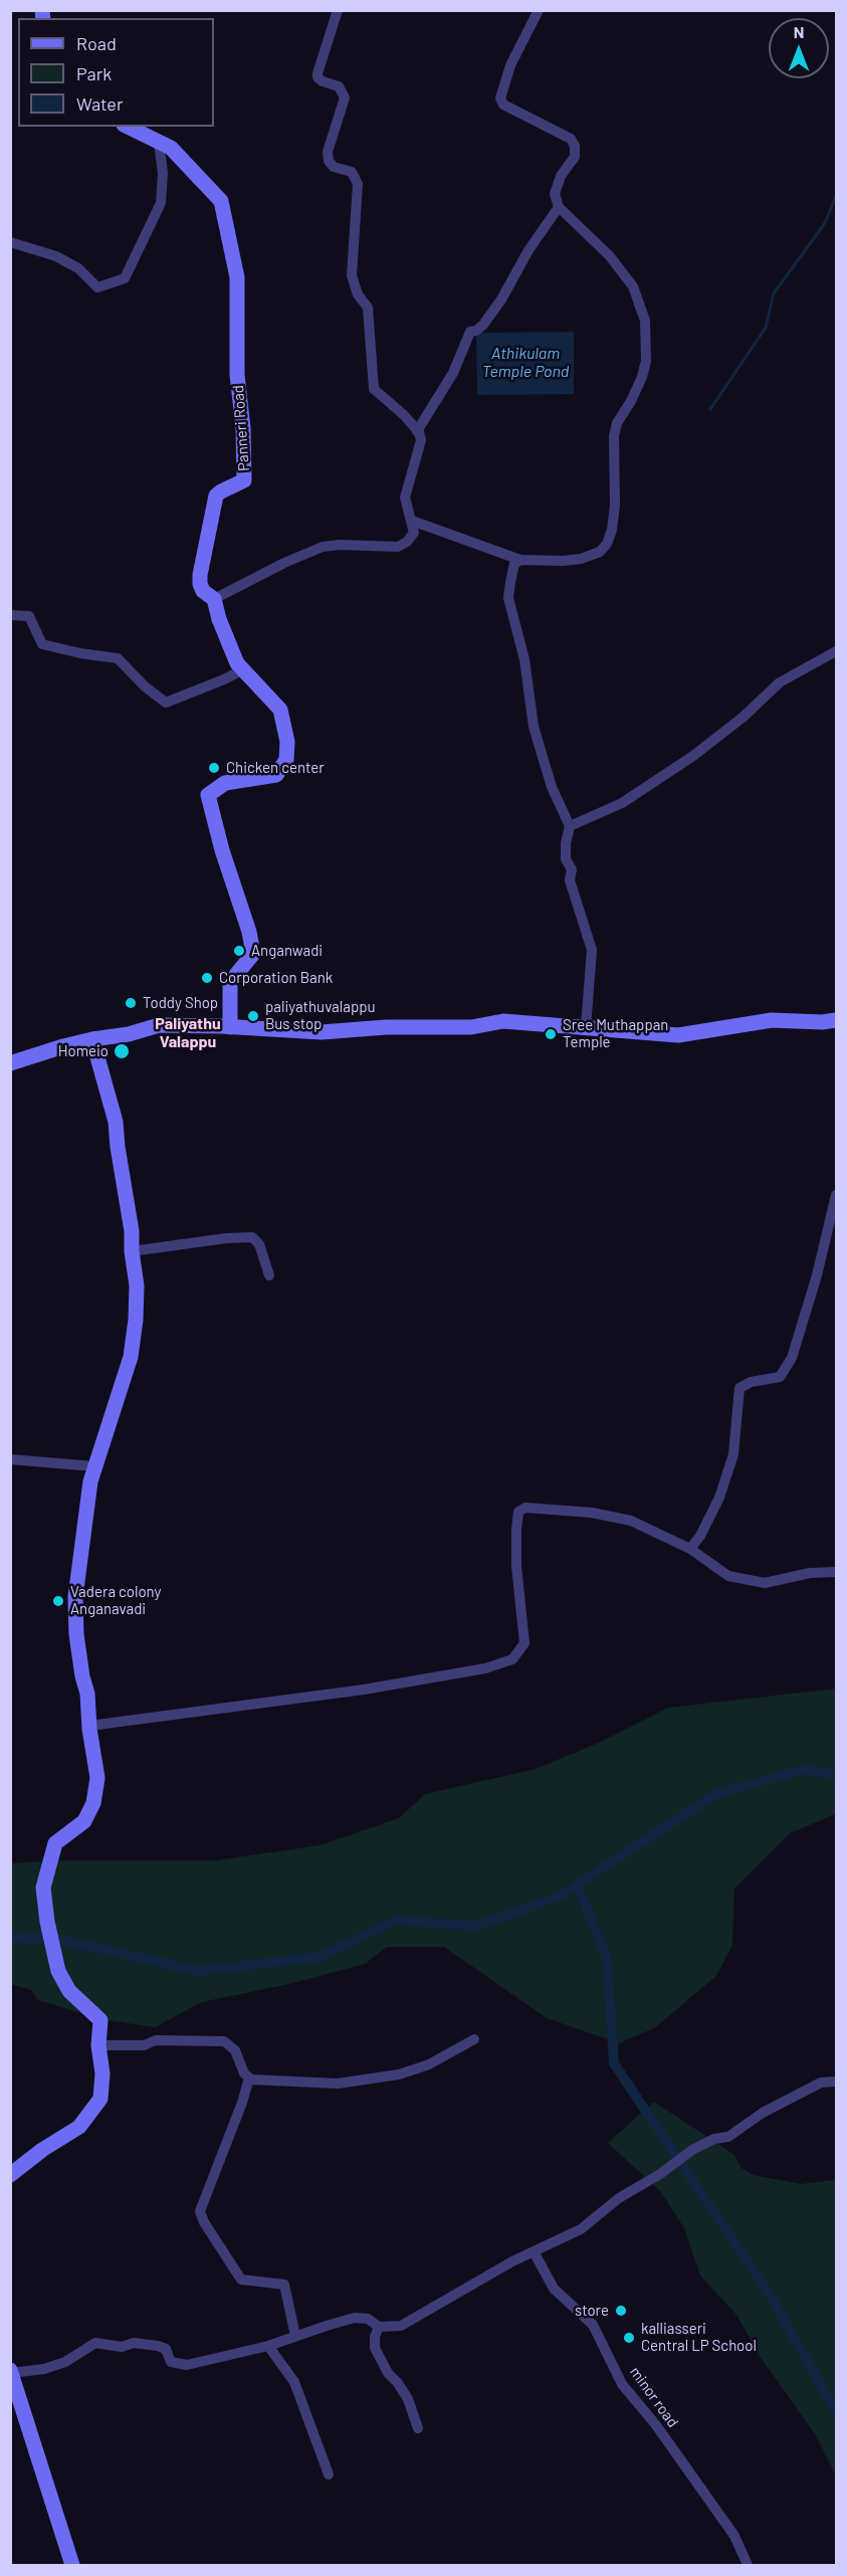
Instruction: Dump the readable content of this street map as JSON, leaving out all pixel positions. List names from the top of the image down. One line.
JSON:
{"streets":{"main road":["Panneri Road"],"street":["minor road"]},"districts":["Paliyathu Valappu"],"water":["Athikulam Temple Pond"],"places":["Chicken center","Anganwadi","Corporation Bank","Toddy Shop","paliyathuvalappu Bus stop","Sree Muthappan Temple","Homeio","Vadera colony Anganavadi","store","kalliasseri Central LP School"],"legend":["Road","Park","Water"],"north":"top"}
